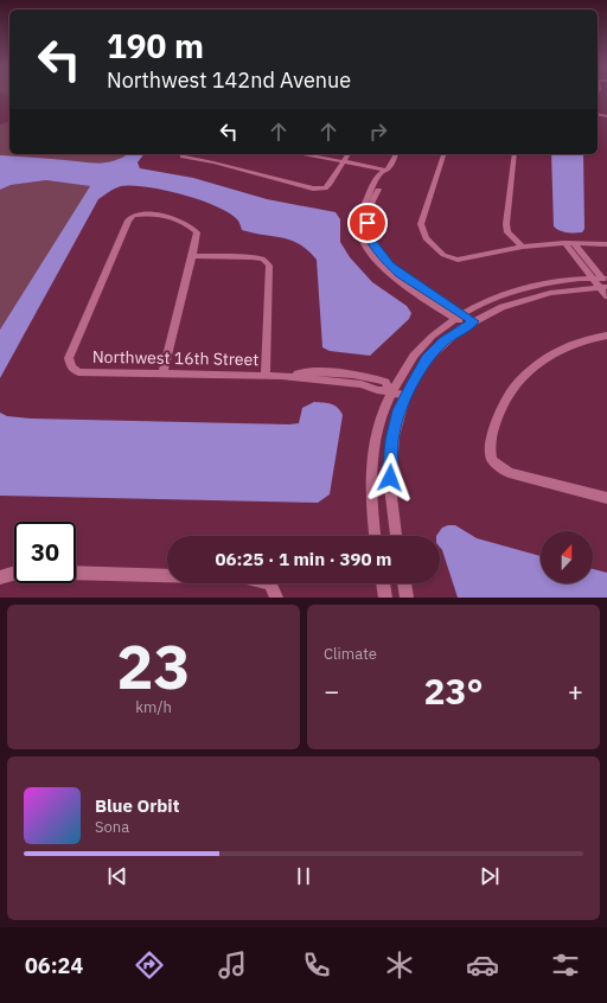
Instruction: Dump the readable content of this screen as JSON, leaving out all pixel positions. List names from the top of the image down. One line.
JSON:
{"streets":{"street":["Northwest 16th Street"]},"north":"top","page":{"turn":["190 m","Northwest 142nd Avenue"],"limit":"30","trip":"06:25 · 1 min · 390 m","tile":[["23","km/h"],"Climate"],"heat":["−","23°","+"],"song":["Blue Orbit","Sona"],"tabs":"06:24"}}
